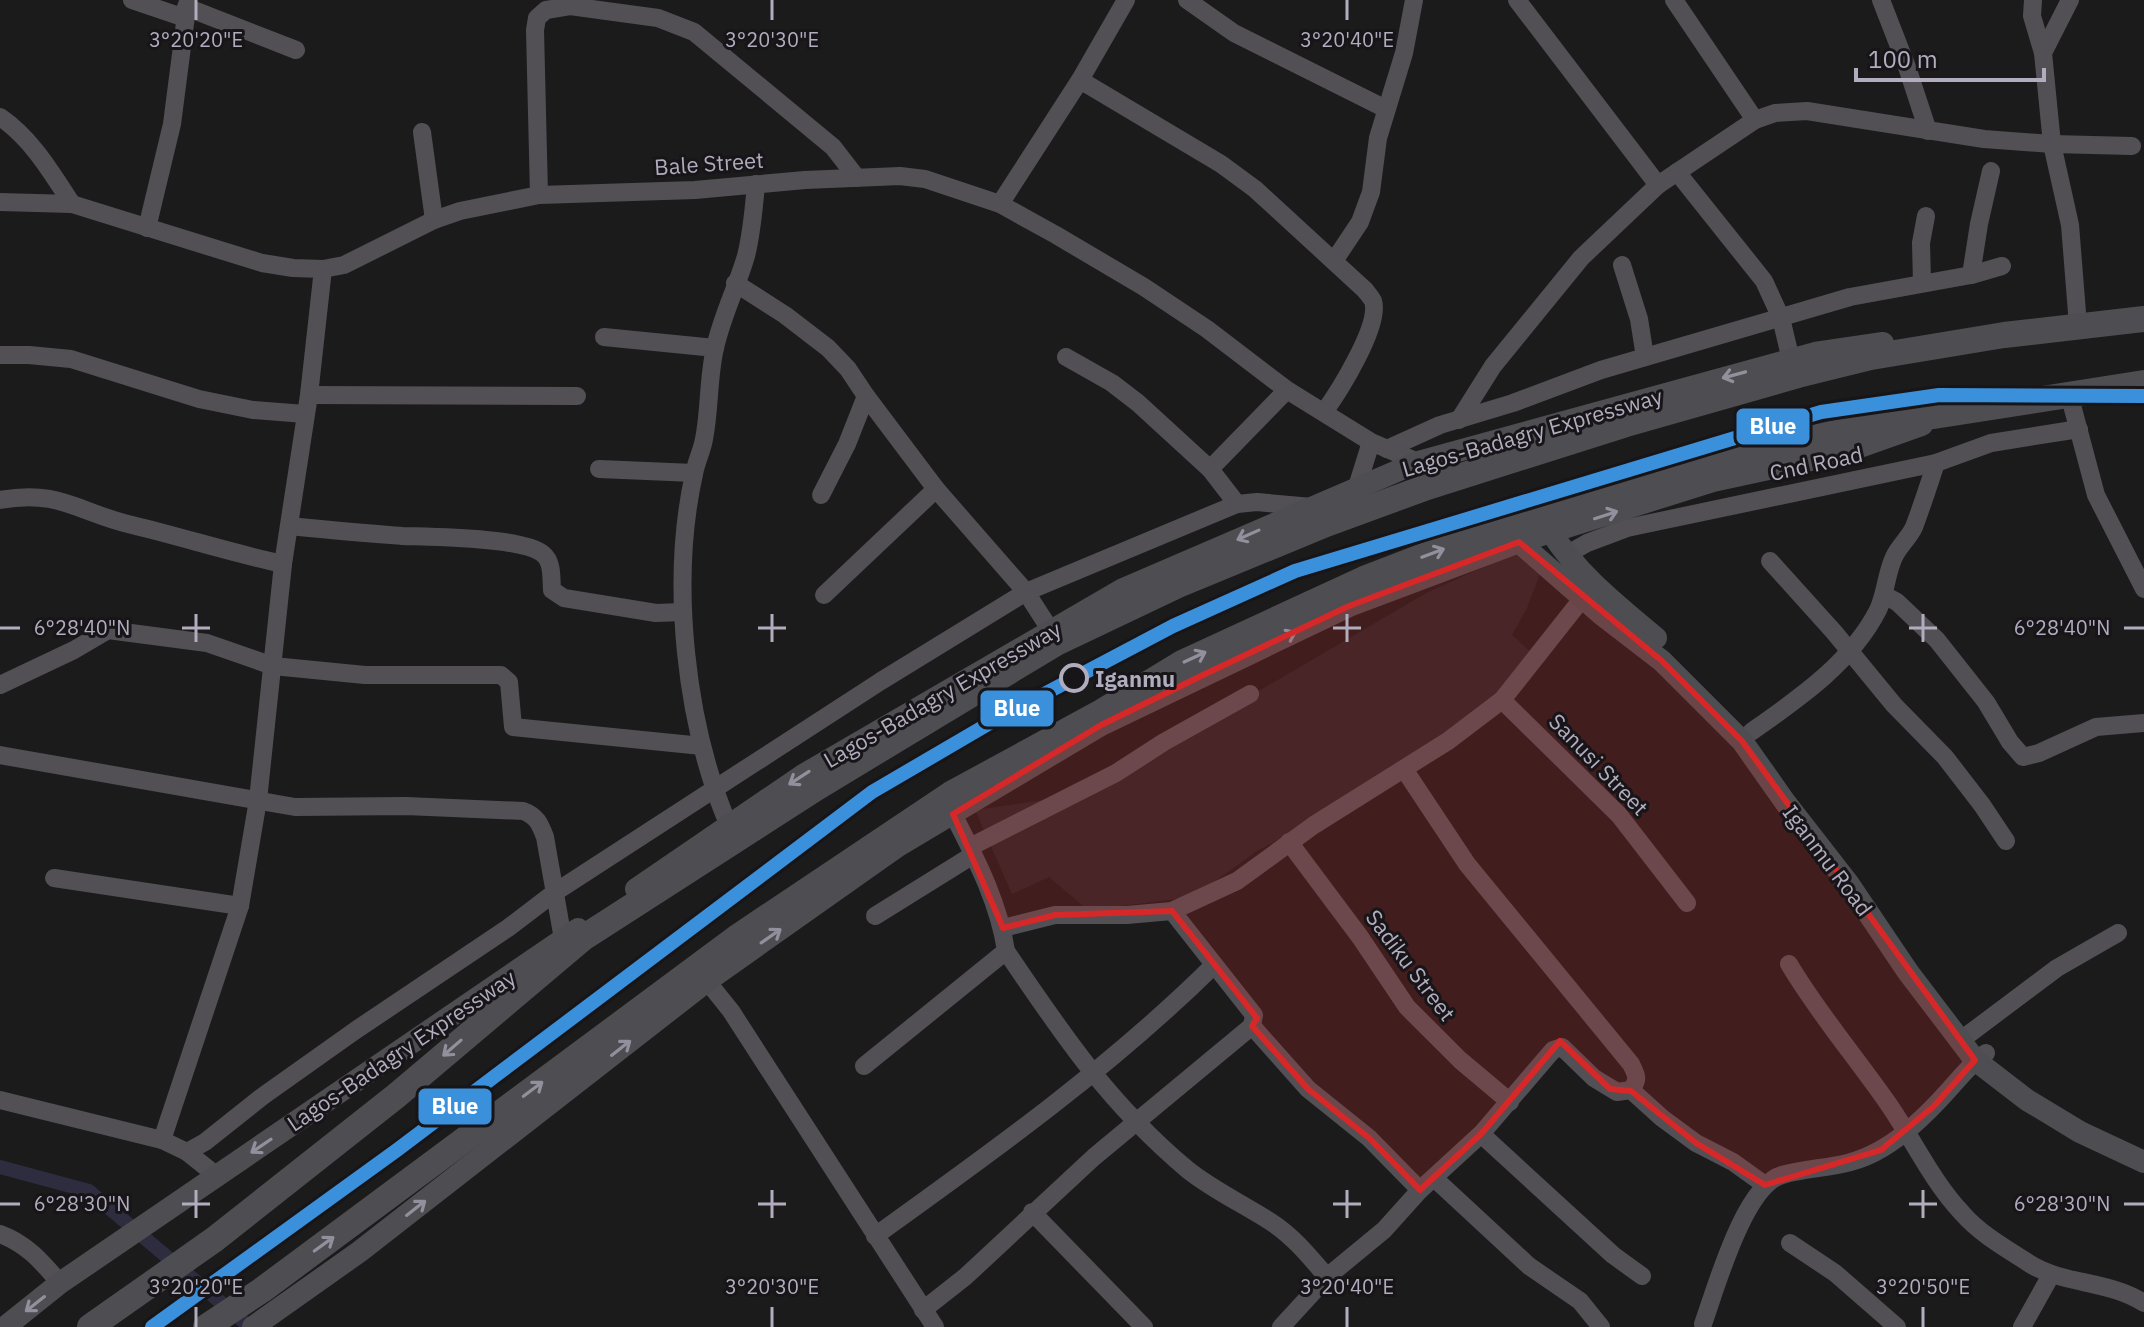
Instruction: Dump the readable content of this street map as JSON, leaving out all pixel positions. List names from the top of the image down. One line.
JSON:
{"streets":{"highway":["Lagos-Badagry Expressway"],"main road":["Iganmu Road"],"street":["Bale Street","Cnd Road","Sanusi Street","Sadiku Street"]},"crossings":[["Bale Street","Lagos-Badagry Expressway"],["Cnd Road","Iganmu Road"]],"places":["Iganmu"],"lines":["transit line Blue"],"scale_bar":"100 m","coordinates":["3°20'20\"E","3°20'30\"E","3°20'40\"E","6°28'40\"N","6°28'30\"N","3°20'50\"E"]}
